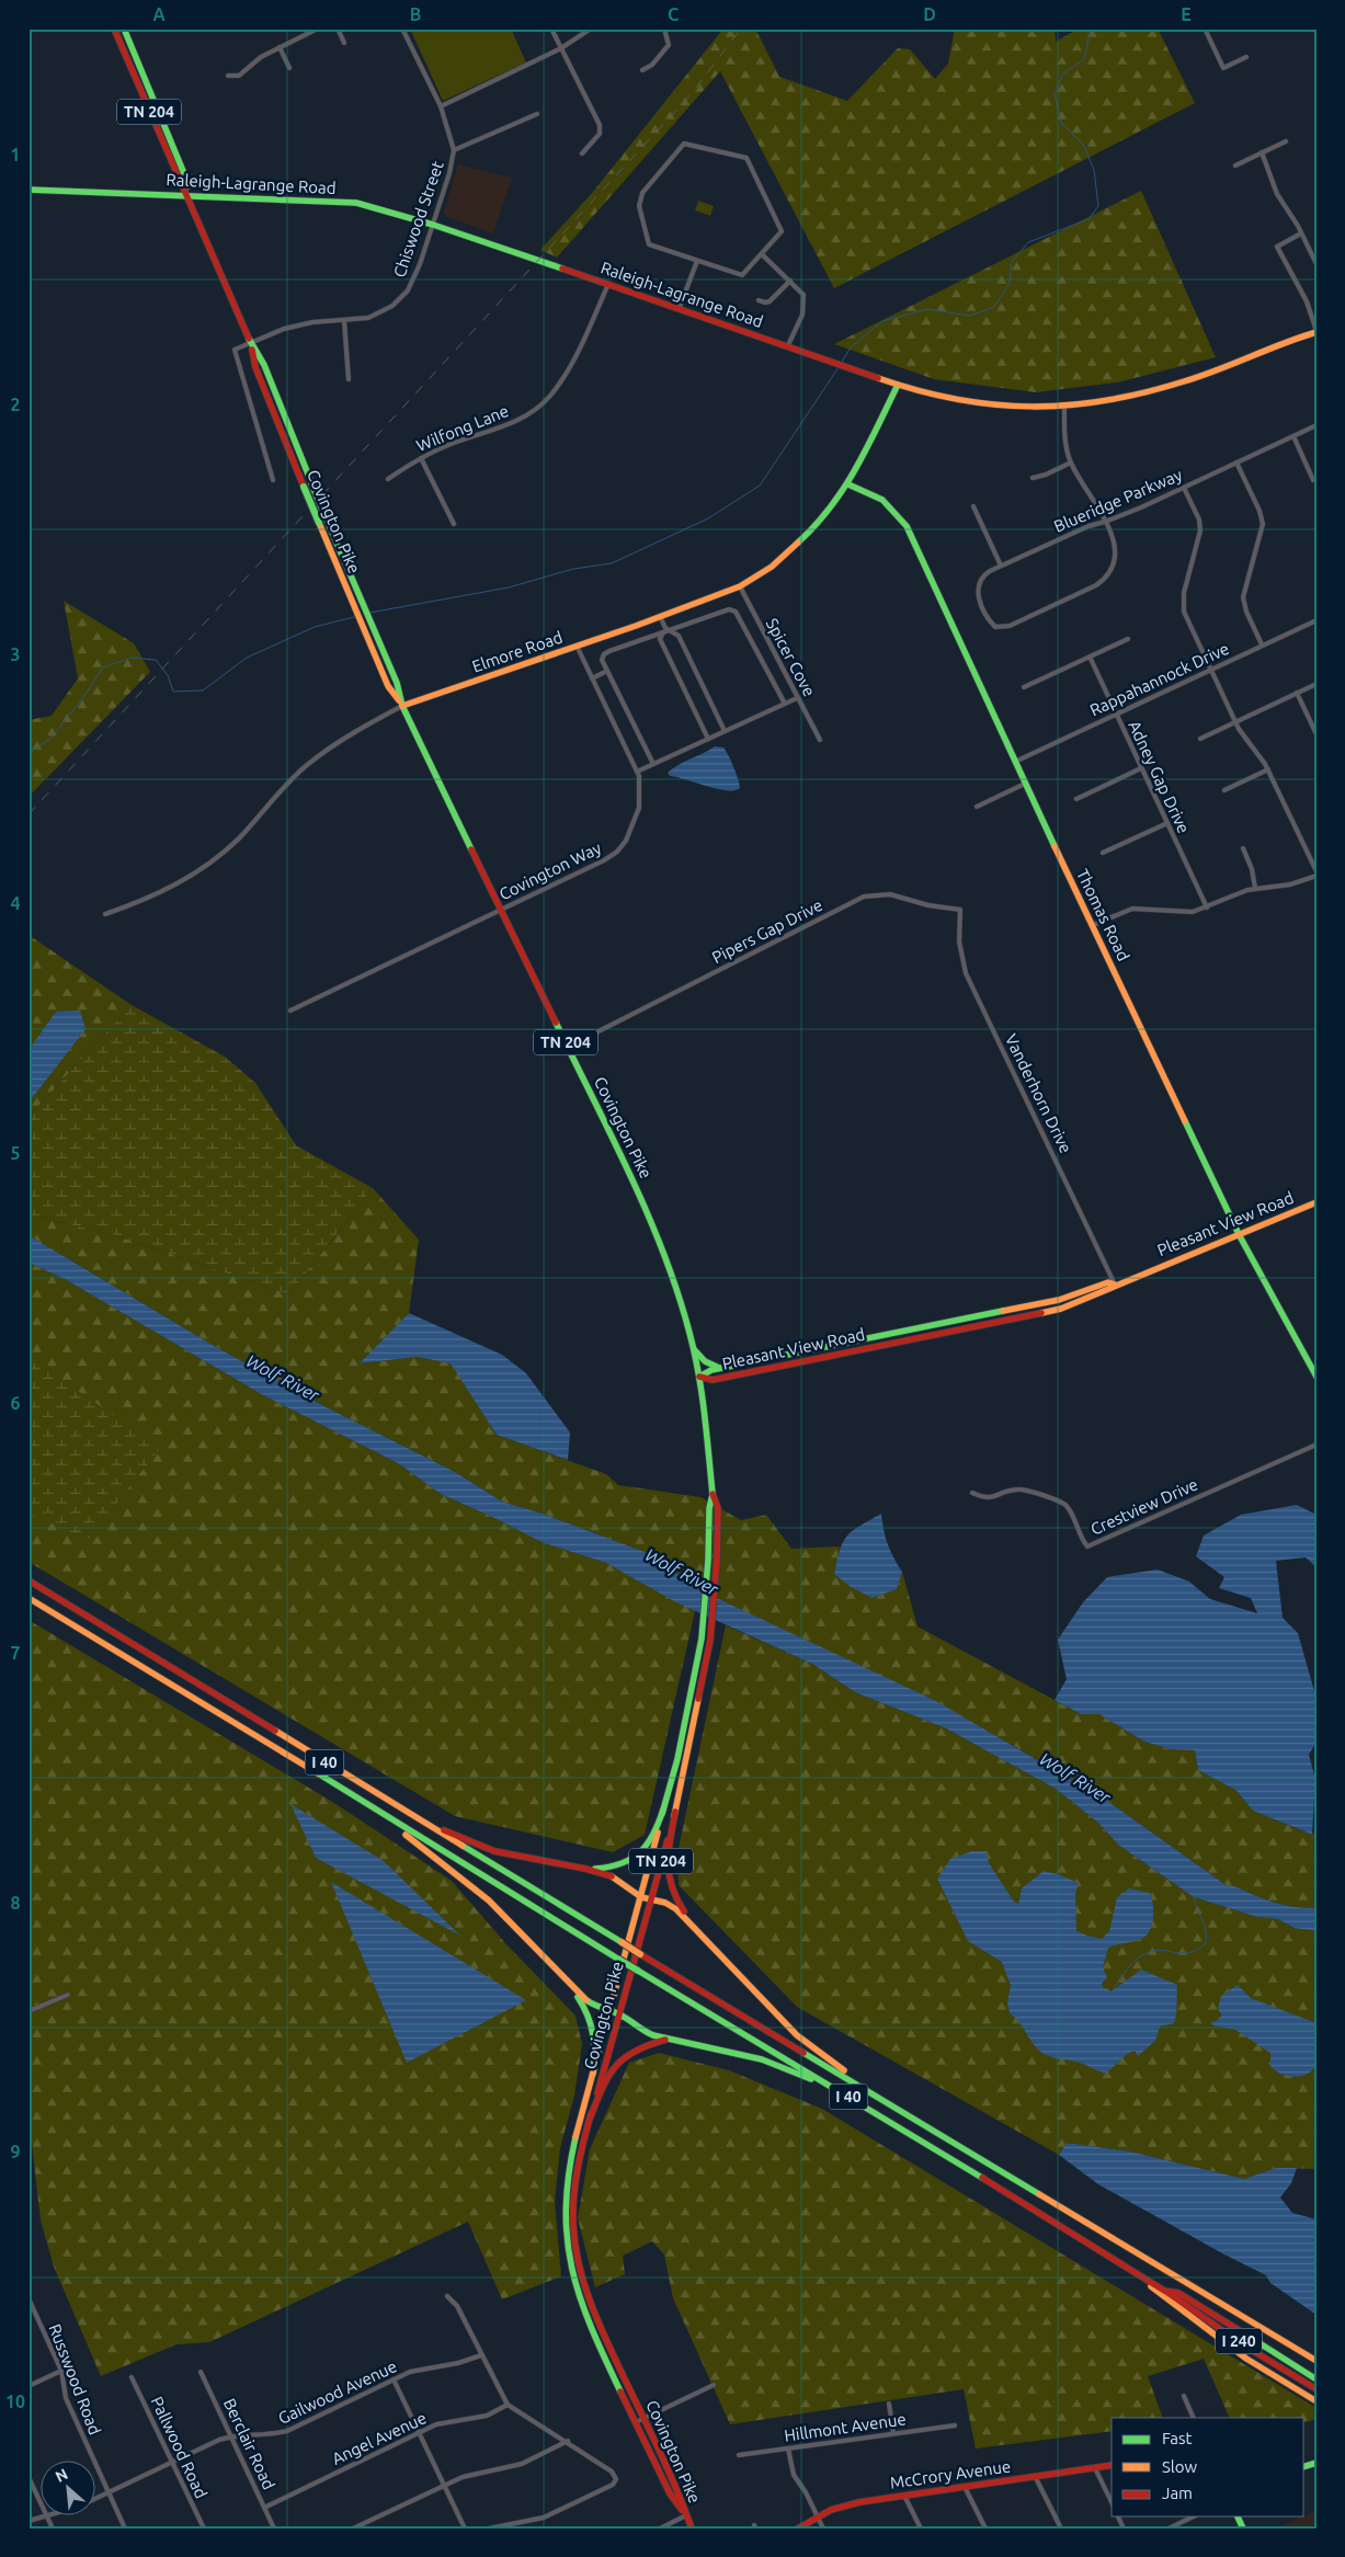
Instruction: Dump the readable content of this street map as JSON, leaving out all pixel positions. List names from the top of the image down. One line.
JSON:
{"streets":{"main road":["TN 204","Raleigh-Lagrange Road","Covington Pike","Elmore Road","Thomas Road","Pleasant View Road","I 40","I 240","McCrory Avenue"],"street":["Chiswood Street","Wilfong Lane","Blueridge Parkway","Spicer Cove","Rappahannock Drive","Adney Gap Drive","Covington Way","Pipers Gap Drive","Vanderhorn Drive","Crestview Drive","Russwood Road","Gailwood Avenue","Hillmont Avenue","Angel Avenue","Berclair Road","Pallwood Road"]},"crossings":[["Raleigh-Lagrange Road","Chiswood Street"],["Raleigh-Lagrange Road","Wilfong Lane"],["Raleigh-Lagrange Road","Covington Pike"],["Raleigh-Lagrange Road","Elmore Road"],["Chiswood Street","Covington Pike"],["Covington Pike","Elmore Road"],["Covington Pike","Covington Way"],["Covington Pike","Pleasant View Road"],["Elmore Road","Spicer Cove"],["Elmore Road","Covington Way"],["Elmore Road","Thomas Road"],["Rappahannock Drive","Adney Gap Drive"],["Rappahannock Drive","Thomas Road"],["Thomas Road","Pleasant View Road"],["Pipers Gap Drive","Vanderhorn Drive"],["Vanderhorn Drive","Pleasant View Road"],["I 40","I 240"],["Russwood Road","Gailwood Avenue"],["Gailwood Avenue","Berclair Road"],["Gailwood Avenue","Pallwood Road"],["Angel Avenue","Berclair Road"]],"water":["Wolf River"],"legend":["Fast","Slow","Jam"],"north":"top left","grid":{"columns":["A","B","C","D","E"],"rows":["1","2","3","4","5","6","7","8","9","10"]}}
